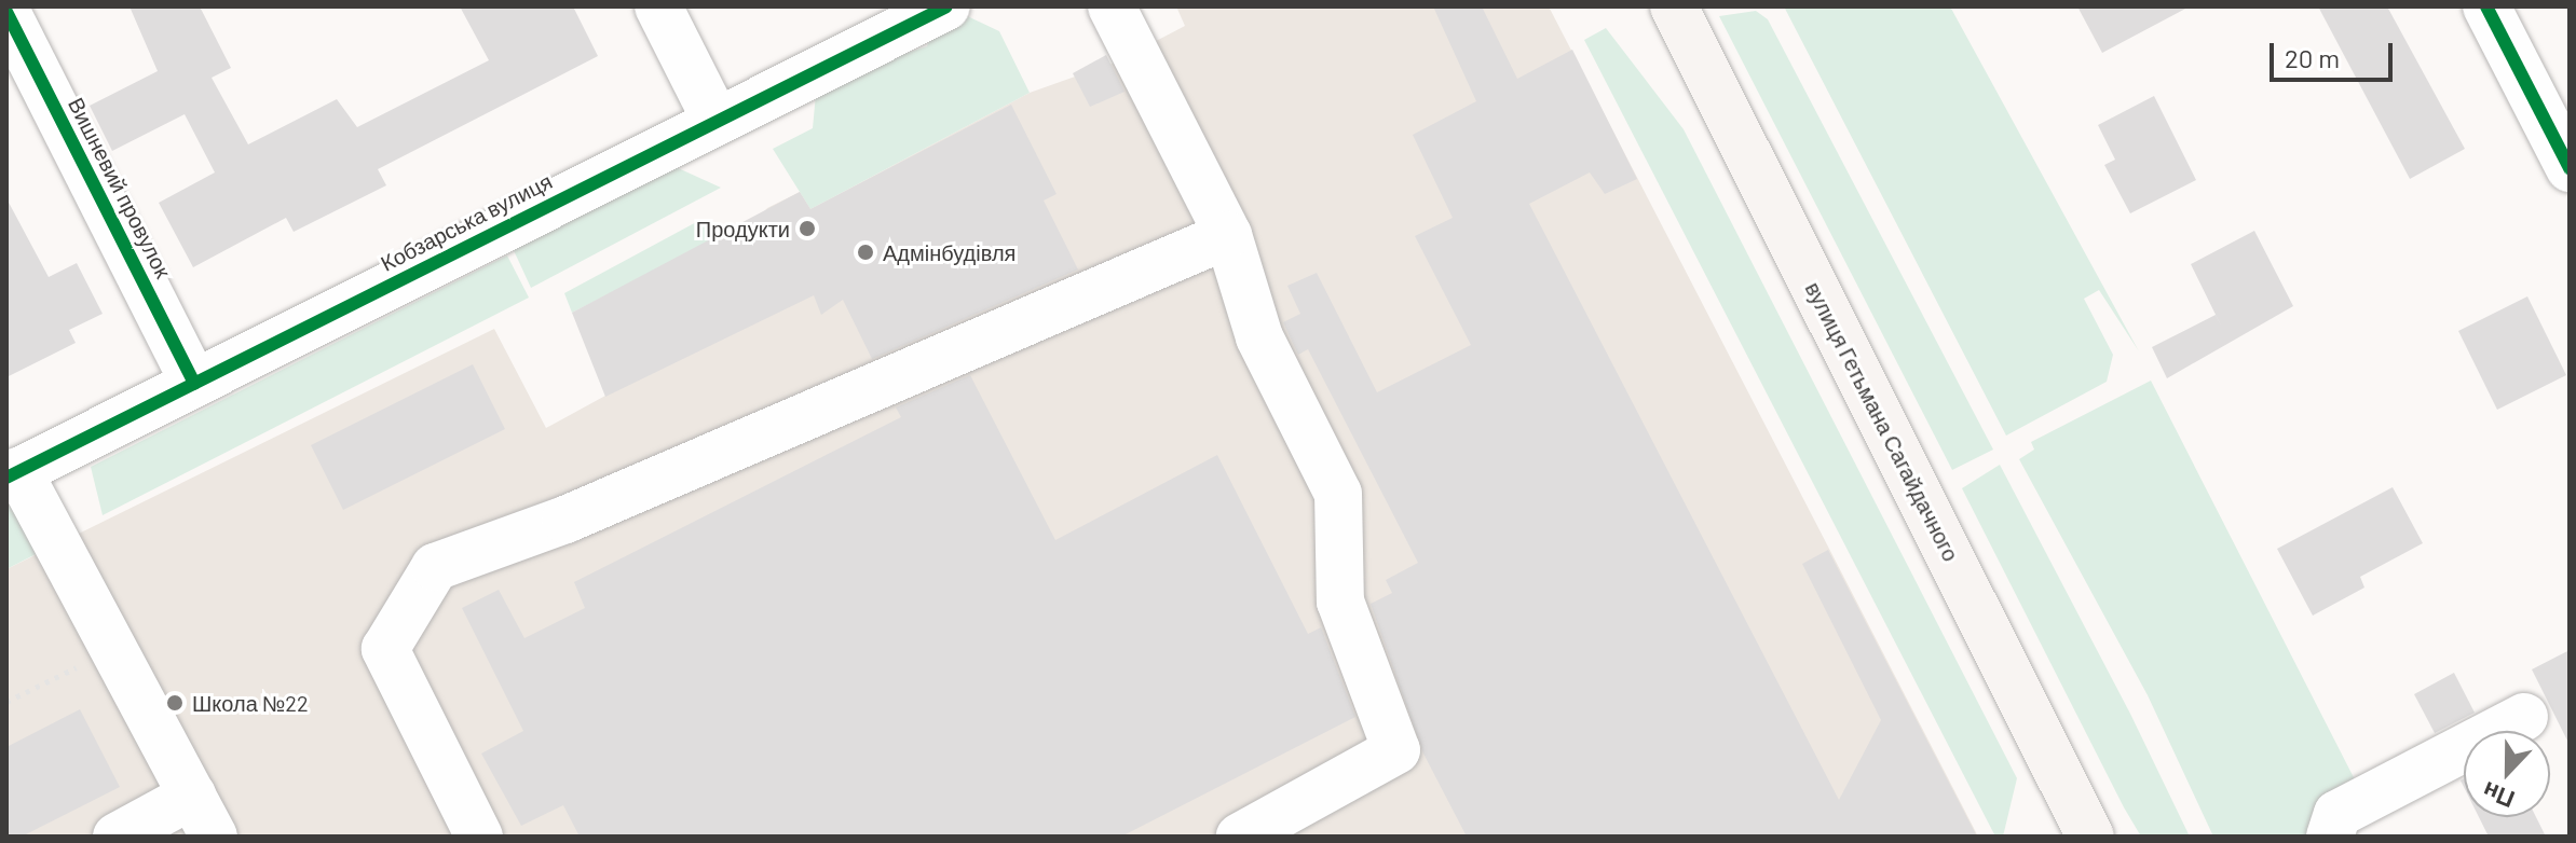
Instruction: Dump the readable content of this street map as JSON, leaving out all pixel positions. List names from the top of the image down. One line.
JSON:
{"streets":{"main road":["вулиця Гетьмана Сагайдачного"],"street":["Вишневий провулок","Кобзарська вулиця"]},"crossings":[["Вишневий провулок","Кобзарська вулиця"]],"places":["Продукти","Адмінбудівля","Школа №22"],"scale_bar":"20 m","north":"bottom"}
